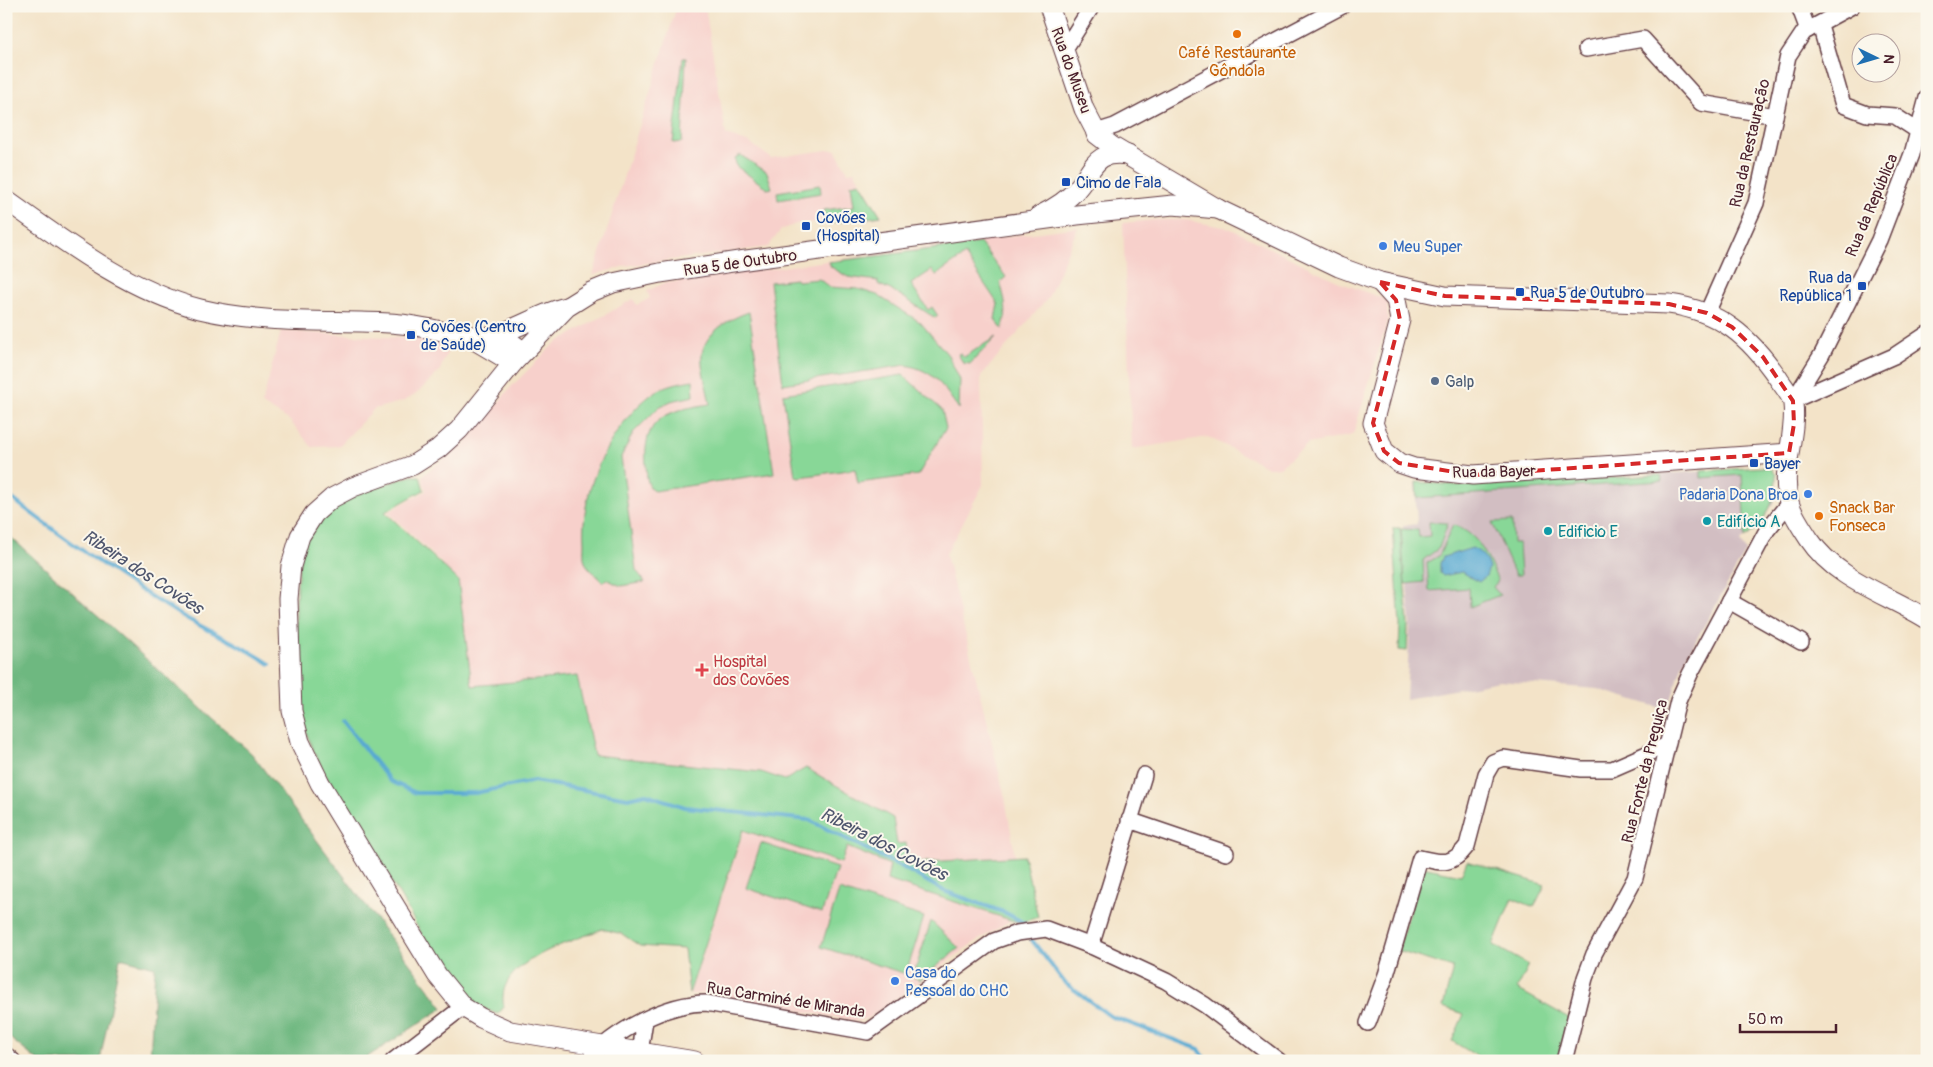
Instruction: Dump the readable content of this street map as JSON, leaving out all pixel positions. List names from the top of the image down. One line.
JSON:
{"streets":{"street":["Rua do Museu","Rua da Restauração","Rua da República","Rua 5 de Outubro","Rua da Bayer","Rua Fonte da Preguiça","Rua Carminé de Miranda"]},"water":["Ribeira dos Covões"],"places":{"other":["Café Restaurante Gôndola","Meu Super","Galp","Padaria Dona Broa","Snack Bar Fonseca","Edifício A","Edificio E","Casa do Pessoal do CHC"],"transit":["Cimo de Fala","Covões (Hospital)","Rua da República 1","Rua 5 de Outubro","Covões (Centro de Saúde)","Bayer"],"health":["Hospital dos Covões"]},"scale_bar":"50 m","north":"right"}
